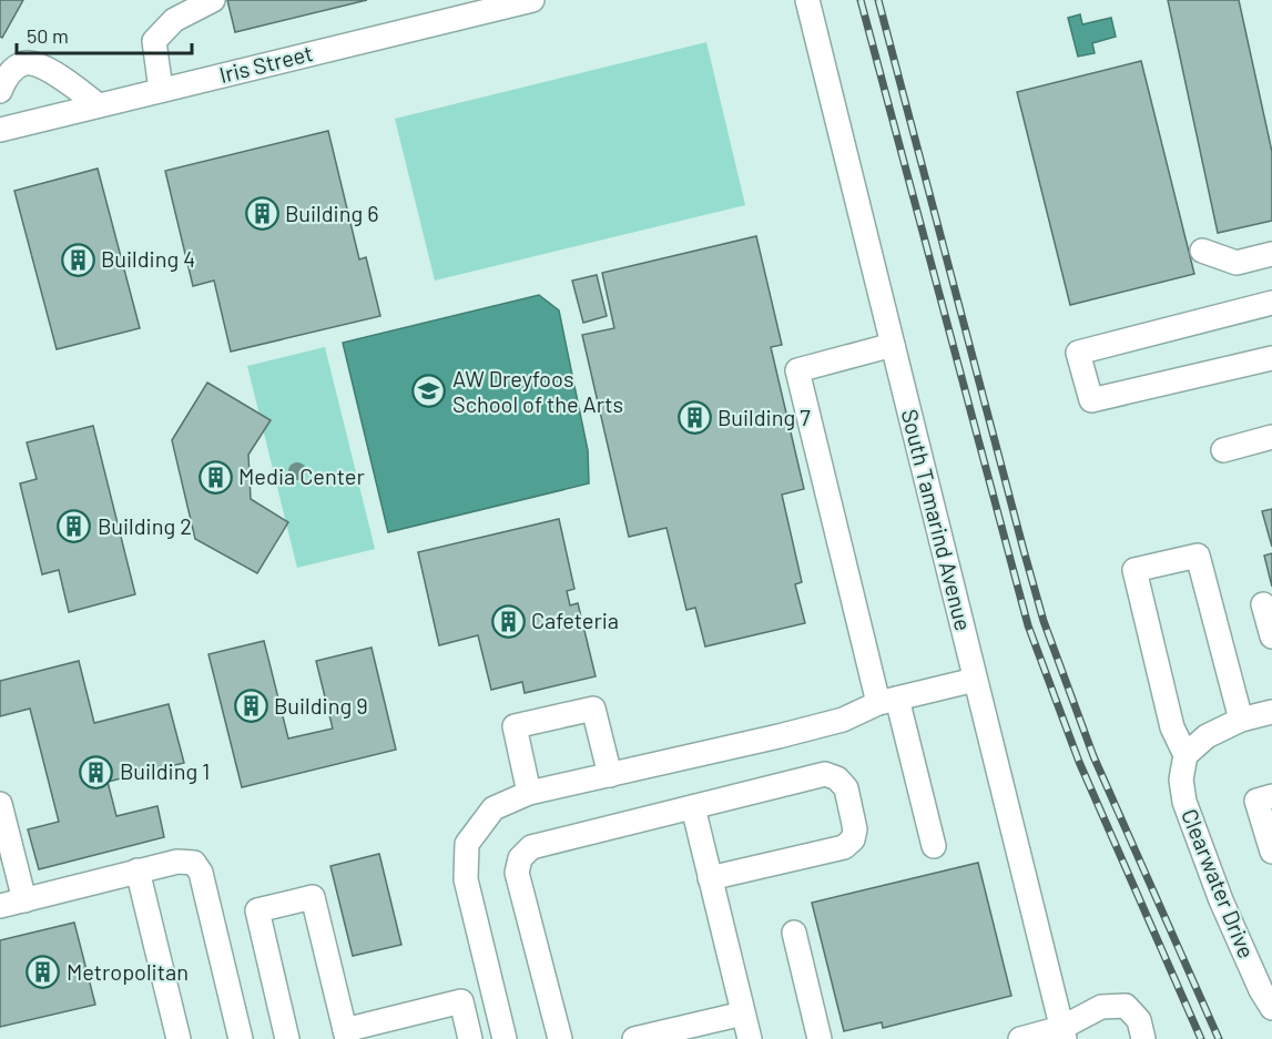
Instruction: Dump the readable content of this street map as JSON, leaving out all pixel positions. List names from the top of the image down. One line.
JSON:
{"streets":{"street":["Iris Street","South Tamarind Avenue","Clearwater Drive"]},"places":{"building":["Building 6","Building 4","Building 7","Media Center","Building 2","Cafeteria","Building 9","Building 1","Metropolitan"],"school or university":["AW Dreyfoos School of the Arts"]},"scale_bar":"50 m"}
